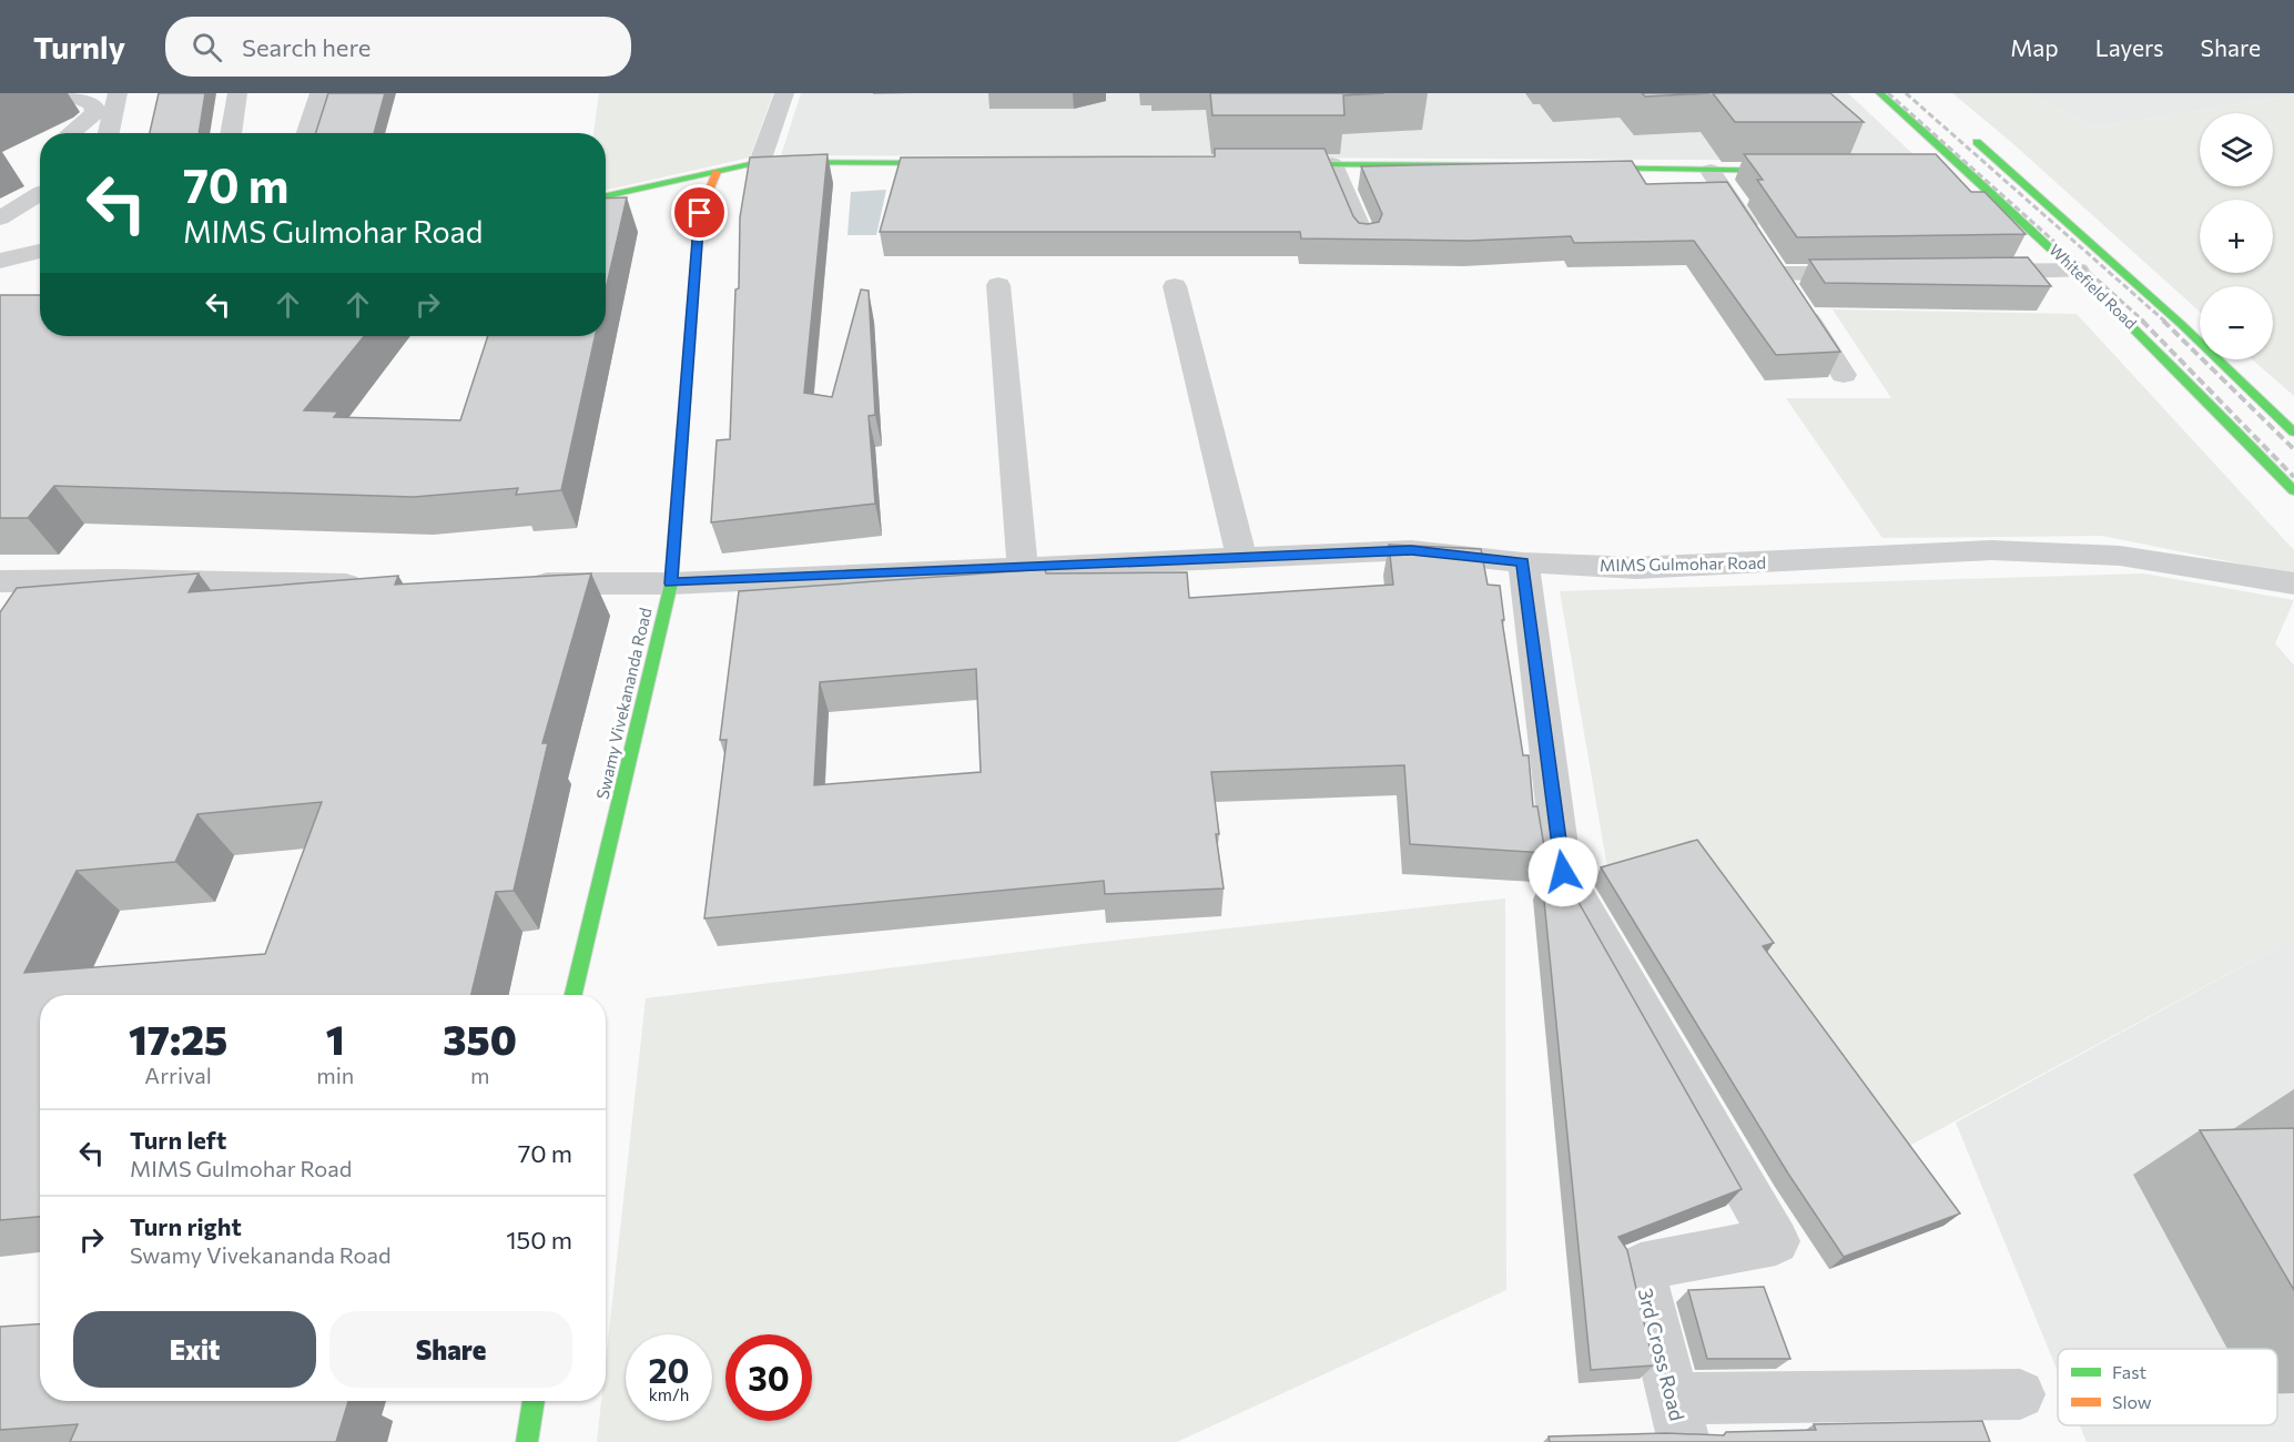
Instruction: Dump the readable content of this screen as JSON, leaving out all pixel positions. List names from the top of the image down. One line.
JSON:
{"streets":{"street":["Whitefield Road","MIMS Gulmohar Road","Swamy Vivekananda Road","3rd Cross Road"]},"crossings":[["MIMS Gulmohar Road","Swamy Vivekananda Road"],["MIMS Gulmohar Road","3rd Cross Road"]],"legend":["Fast","Slow"],"page":{"header":"Turnly","search":"Search here","nav":["Map","Layers","Share"],"map_buttons":["+","−"],"turn":["70 m","MIMS Gulmohar Road"],"eta":["17:25","Arrival","1","min","350","m"],"list":[{"name":"Turn left","note":"MIMS Gulmohar Road","value":"70 m"},{"name":"Turn right","note":"Swamy Vivekananda Road","value":"150 m"}],"buttons":["Exit","Share"],"speed":"20 km/h","limit":"30"}}
